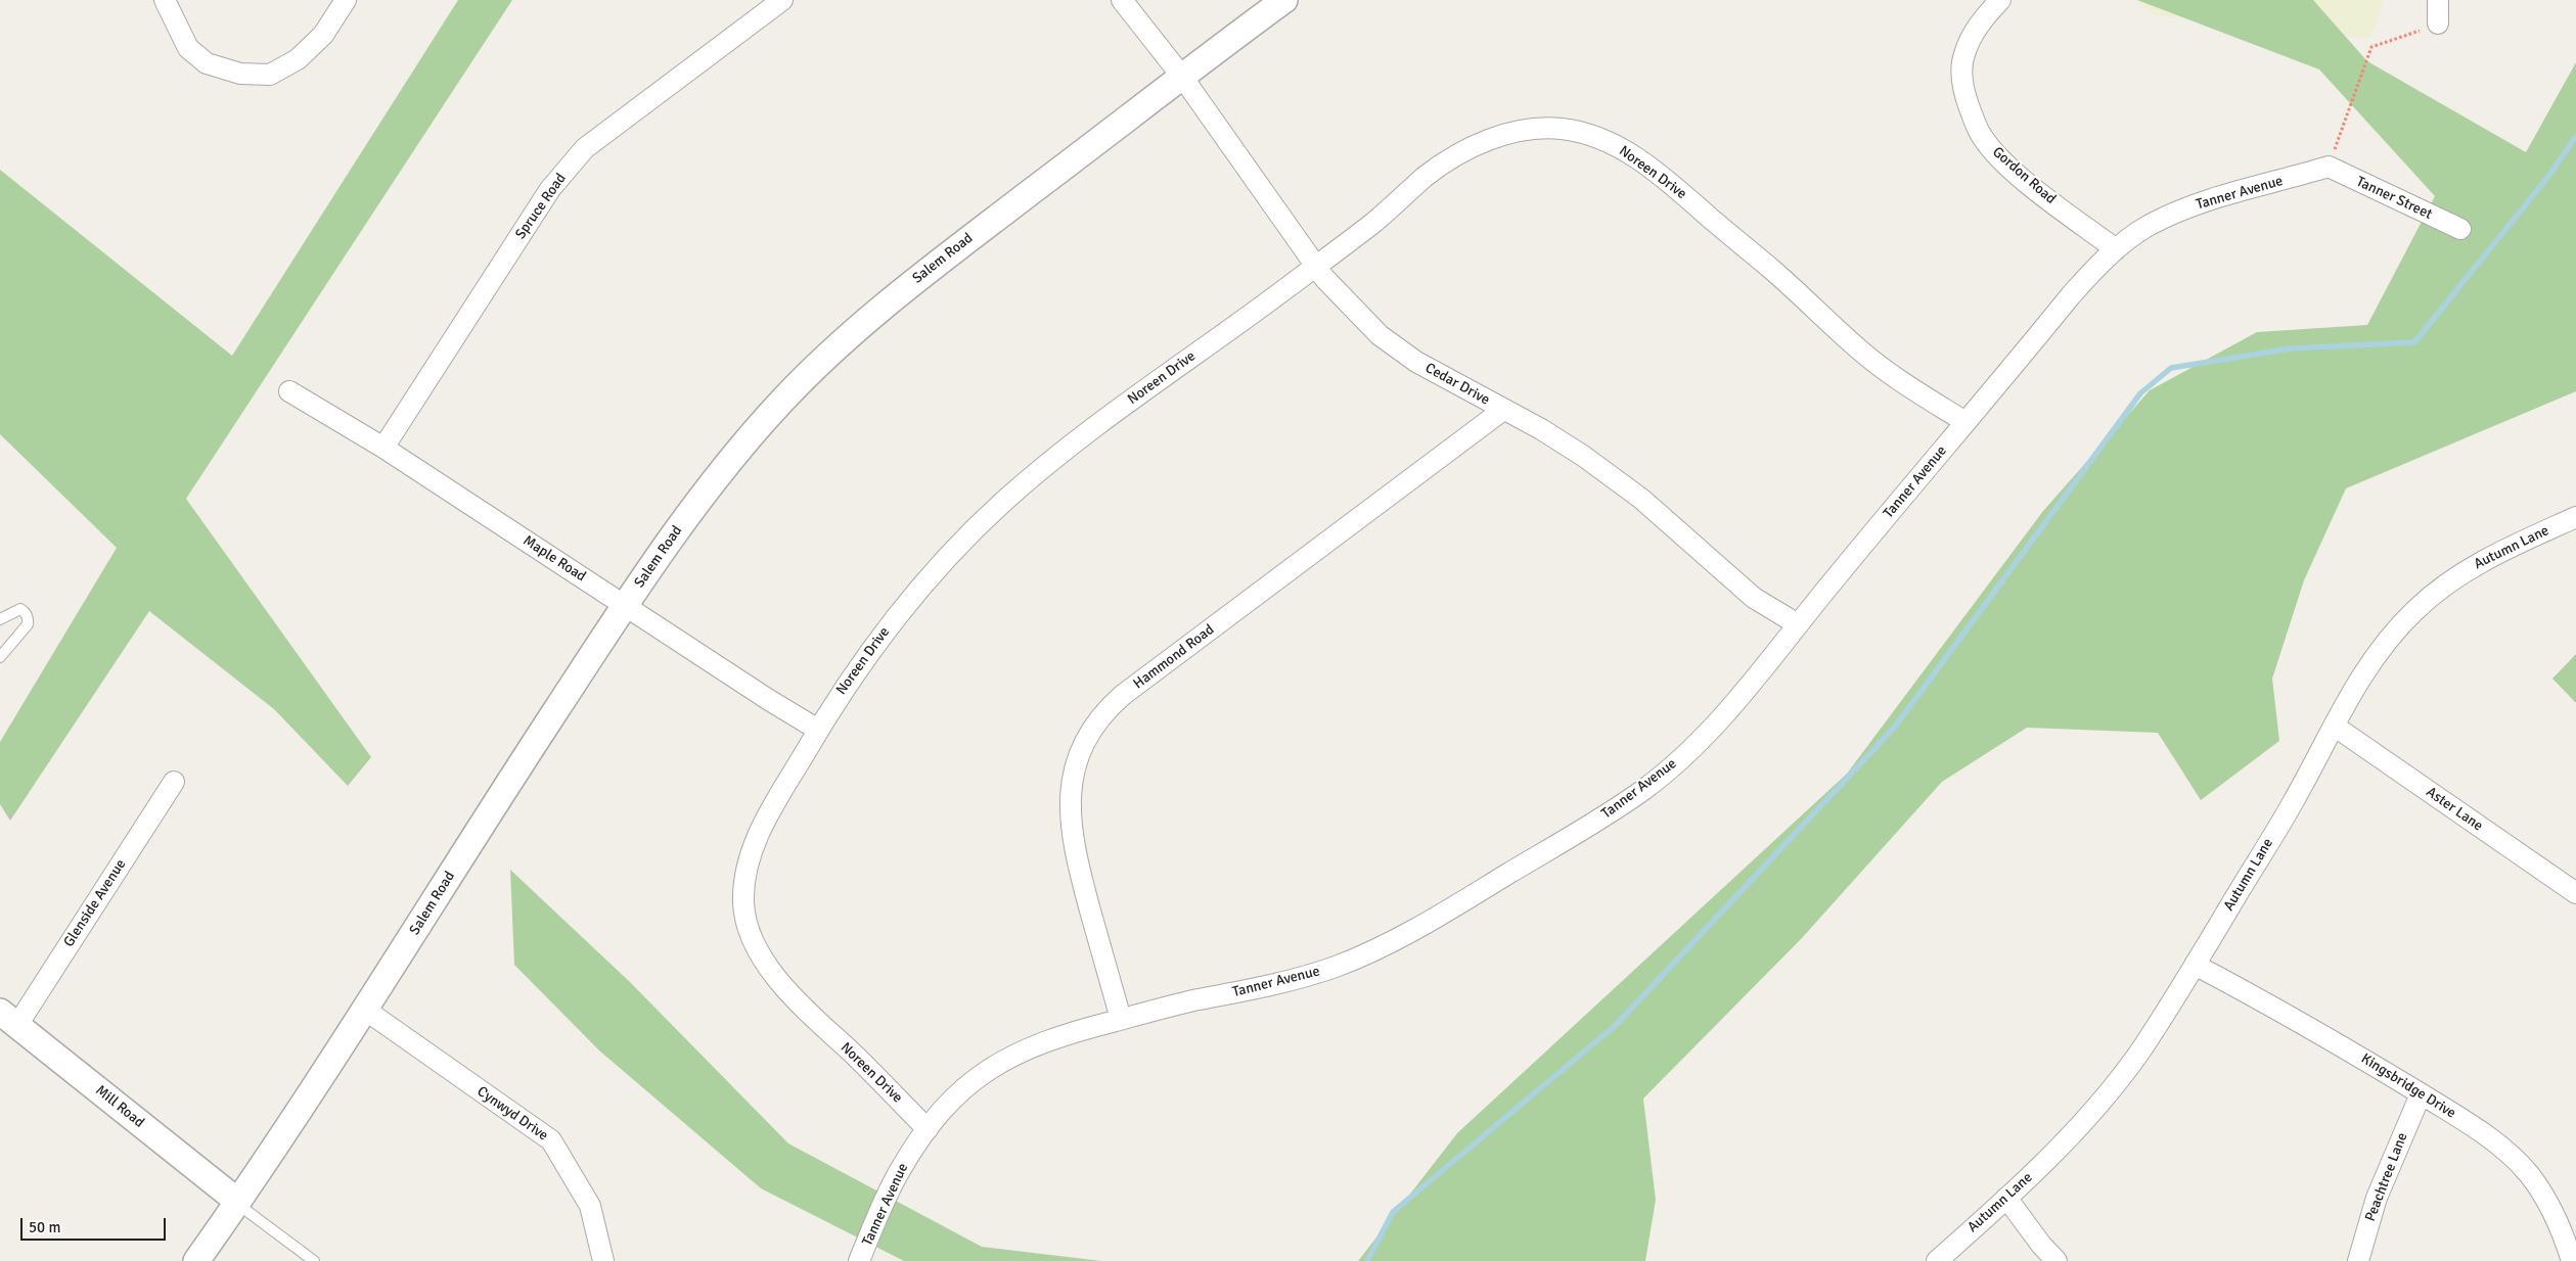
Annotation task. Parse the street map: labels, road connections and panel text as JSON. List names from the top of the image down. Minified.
{"streets":{"street":["Noreen Drive","Gordon Road","Tanner Avenue","Tanner Street","Spruce Road","Salem Road","Cedar Drive","Autumn Lane","Maple Road","Hammond Road","Aster Lane","Glenside Avenue","Kingsbridge Drive","Mill Road","Cynwyd Drive","Peachtree Lane"]},"crossings":[["Noreen Drive","Tanner Avenue"],["Noreen Drive","Cedar Drive"],["Noreen Drive","Maple Road"],["Gordon Road","Tanner Avenue"],["Tanner Avenue","Tanner Street"],["Tanner Avenue","Cedar Drive"],["Tanner Avenue","Hammond Road"],["Spruce Road","Maple Road"],["Salem Road","Cedar Drive"],["Salem Road","Maple Road"],["Salem Road","Mill Road"],["Salem Road","Cynwyd Drive"],["Cedar Drive","Hammond Road"],["Autumn Lane","Aster Lane"],["Autumn Lane","Kingsbridge Drive"],["Glenside Avenue","Mill Road"],["Kingsbridge Drive","Peachtree Lane"]],"scale_bar":"50 m"}
